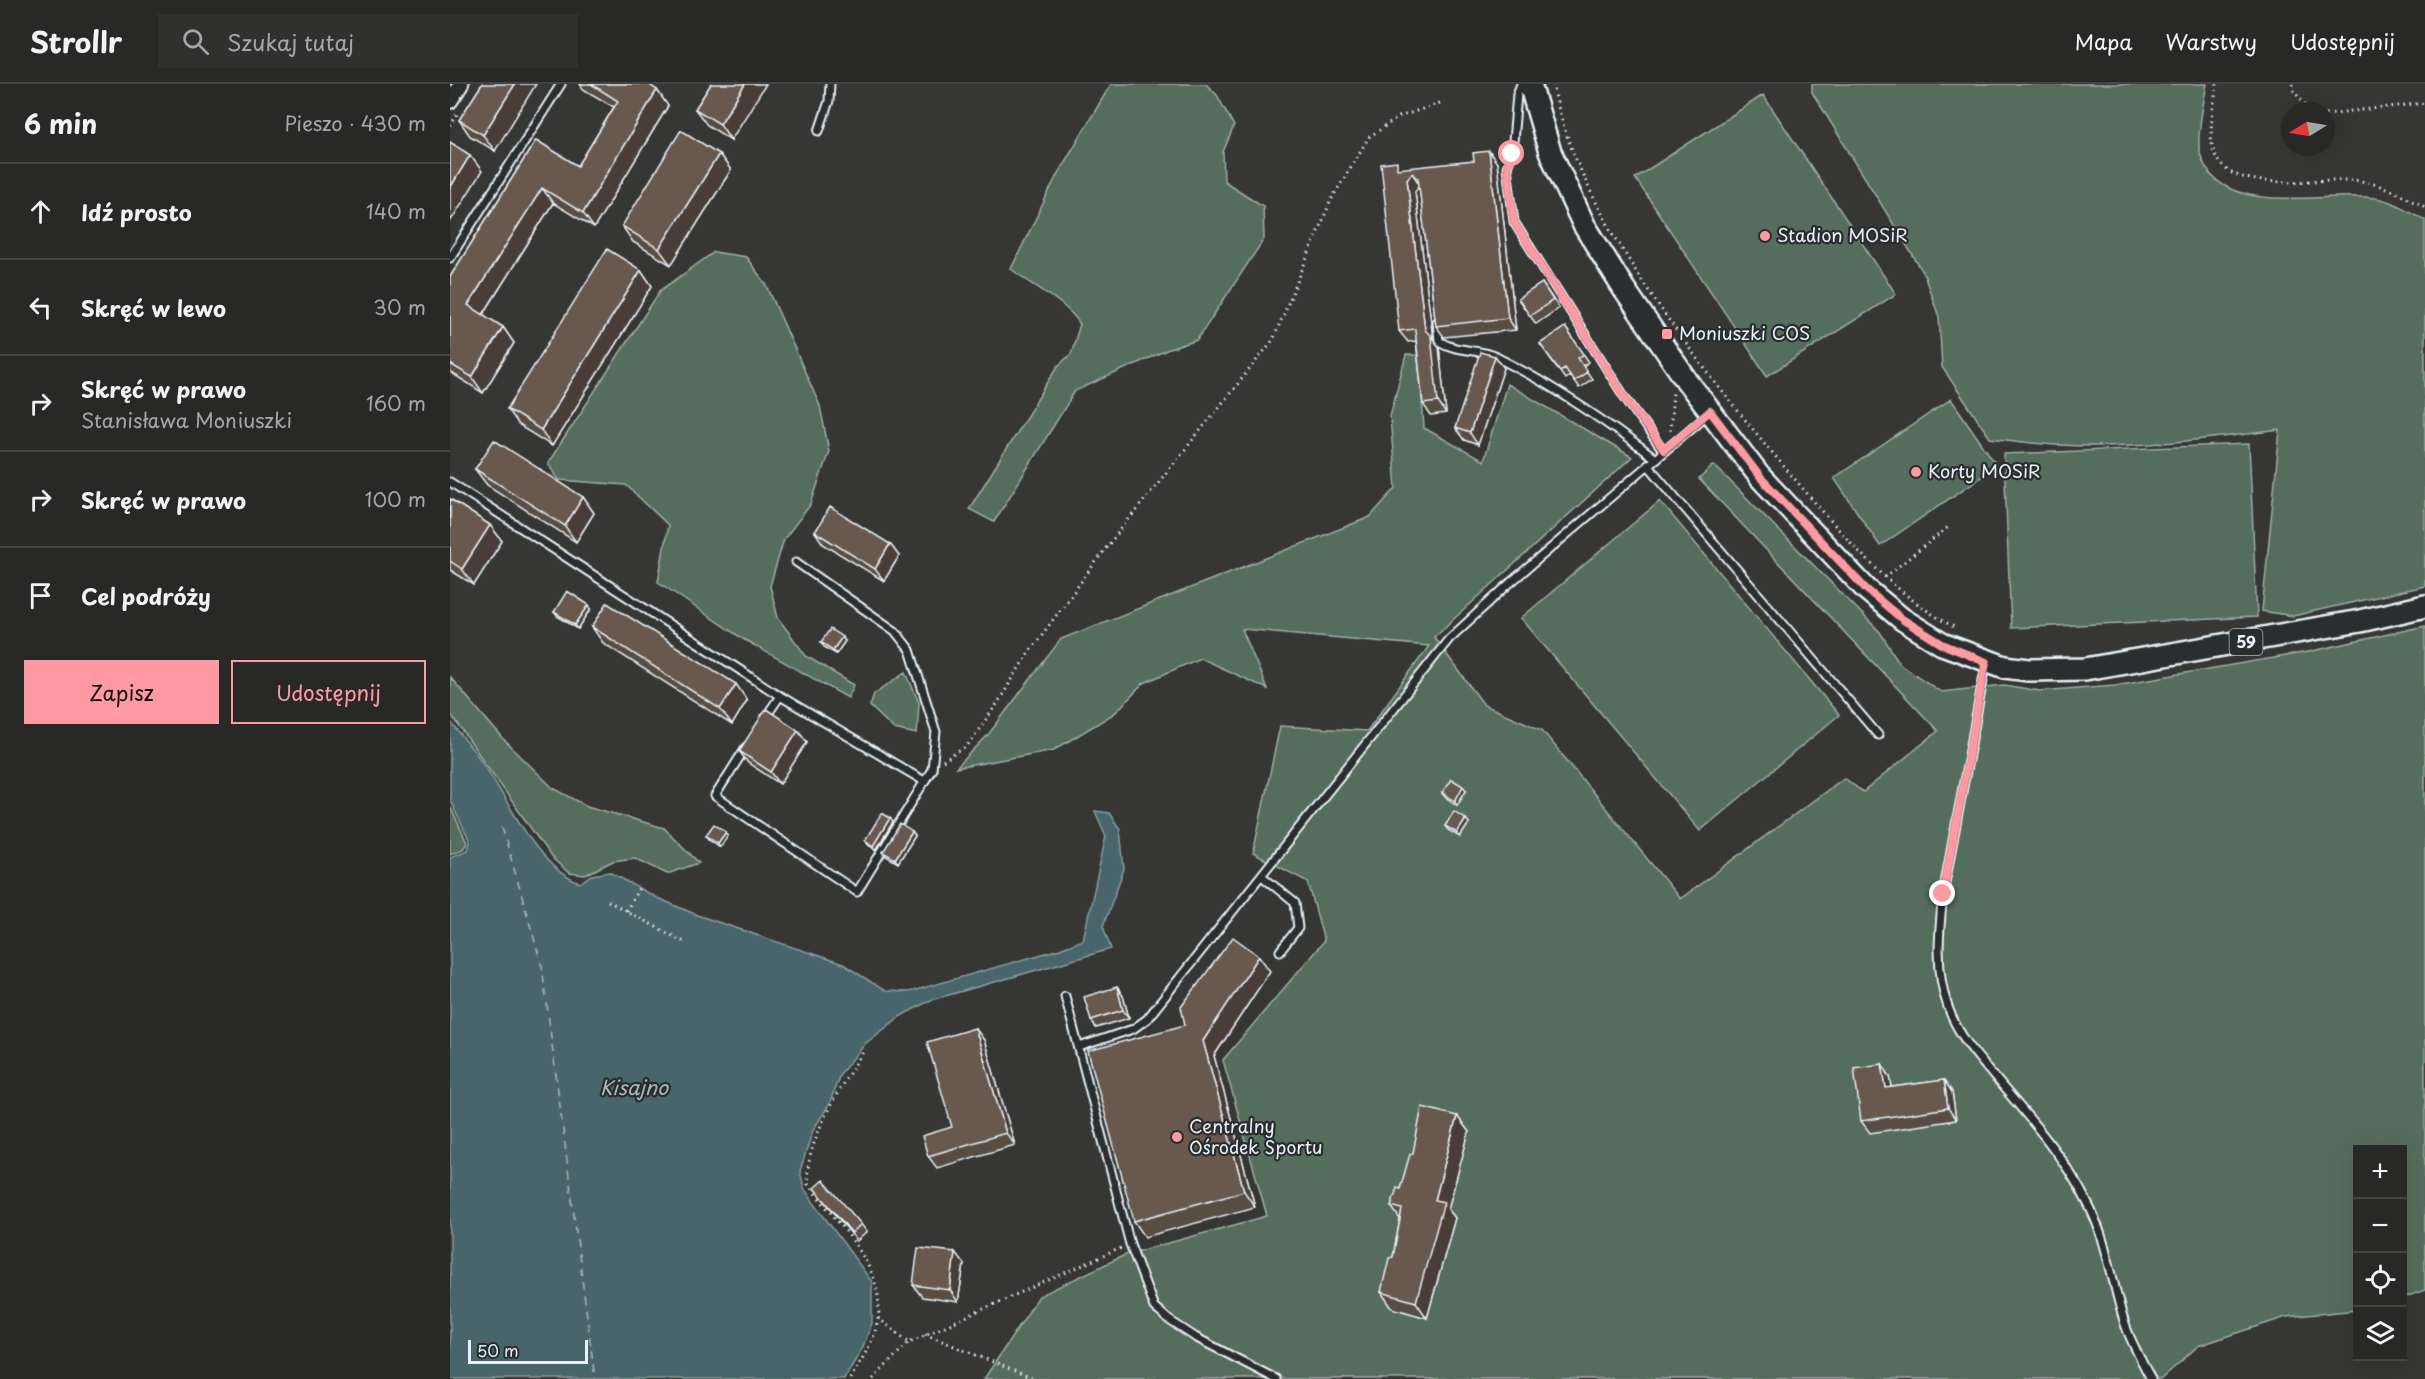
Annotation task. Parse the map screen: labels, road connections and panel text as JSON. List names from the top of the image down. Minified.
{"streets":{"main road":["59"]},"water":["Kisajno"],"places":{"other":["Stadion MOSiR","Korty MOSiR","Centralny Ośrodek Sportu"],"transit":["Moniuszki COS"]},"scale_bar":"50 m","north":"left","page":{"header":"Strollr","search":"Szukaj tutaj","nav":["Mapa","Warstwy","Udostępnij"],"heading":["6 min","Pieszo · 430 m"],"list":[["Idź prosto","140 m"],["Skręć w lewo","30 m"],["Skręć w prawo","Stanisława Moniuszki","160 m"],["Skręć w prawo","100 m"],"Cel podróży"],"buttons":["Zapisz","Udostępnij"],"map_buttons":["+","−"],"scale":"50 m"}}
